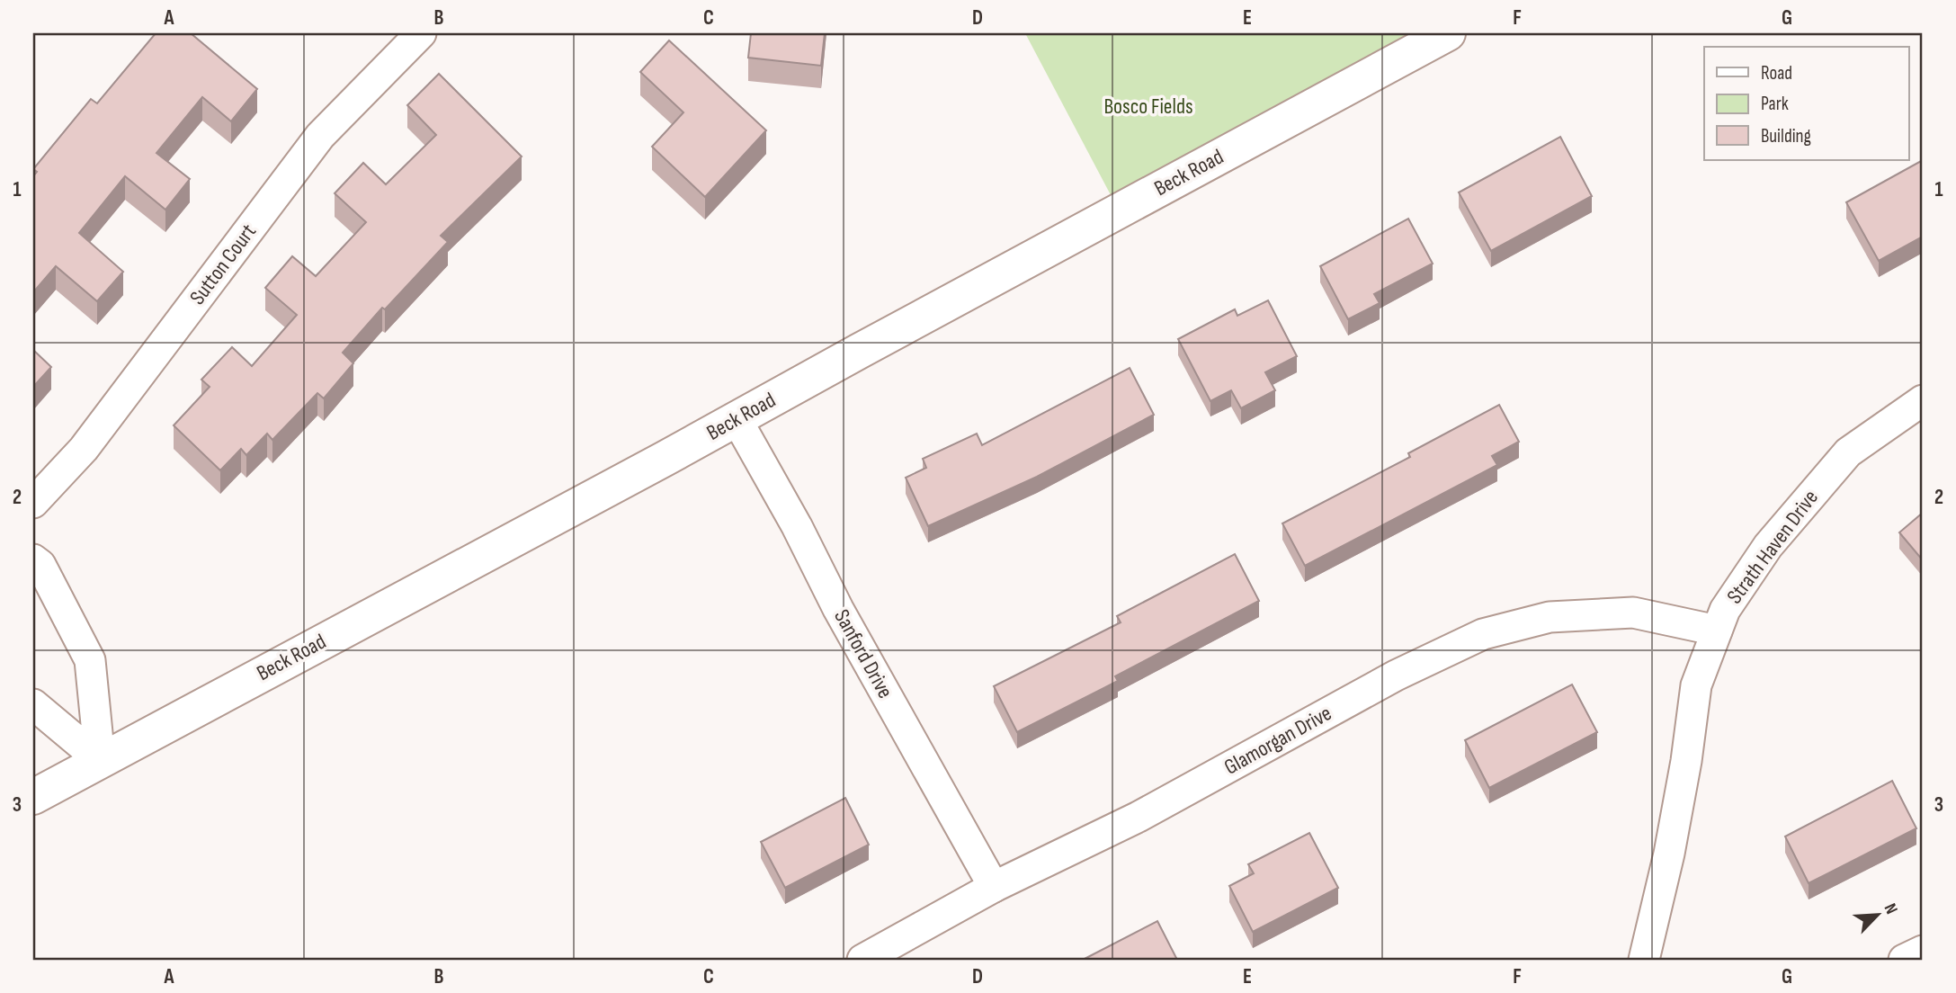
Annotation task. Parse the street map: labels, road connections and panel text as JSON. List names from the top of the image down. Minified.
{"streets":{"main road":["Beck Road"],"street":["Sutton Court","Strath Haven Drive","Sanford Drive","Glamorgan Drive"]},"crossings":[["Beck Road","Sanford Drive"],["Strath Haven Drive","Glamorgan Drive"],["Sanford Drive","Glamorgan Drive"]],"parks":["Bosco Fields"],"legend":["Road","Park","Building"],"north":"top right","grid":{"columns":["A","B","C","D","E","F","G"],"rows":["1","2","3"]}}
